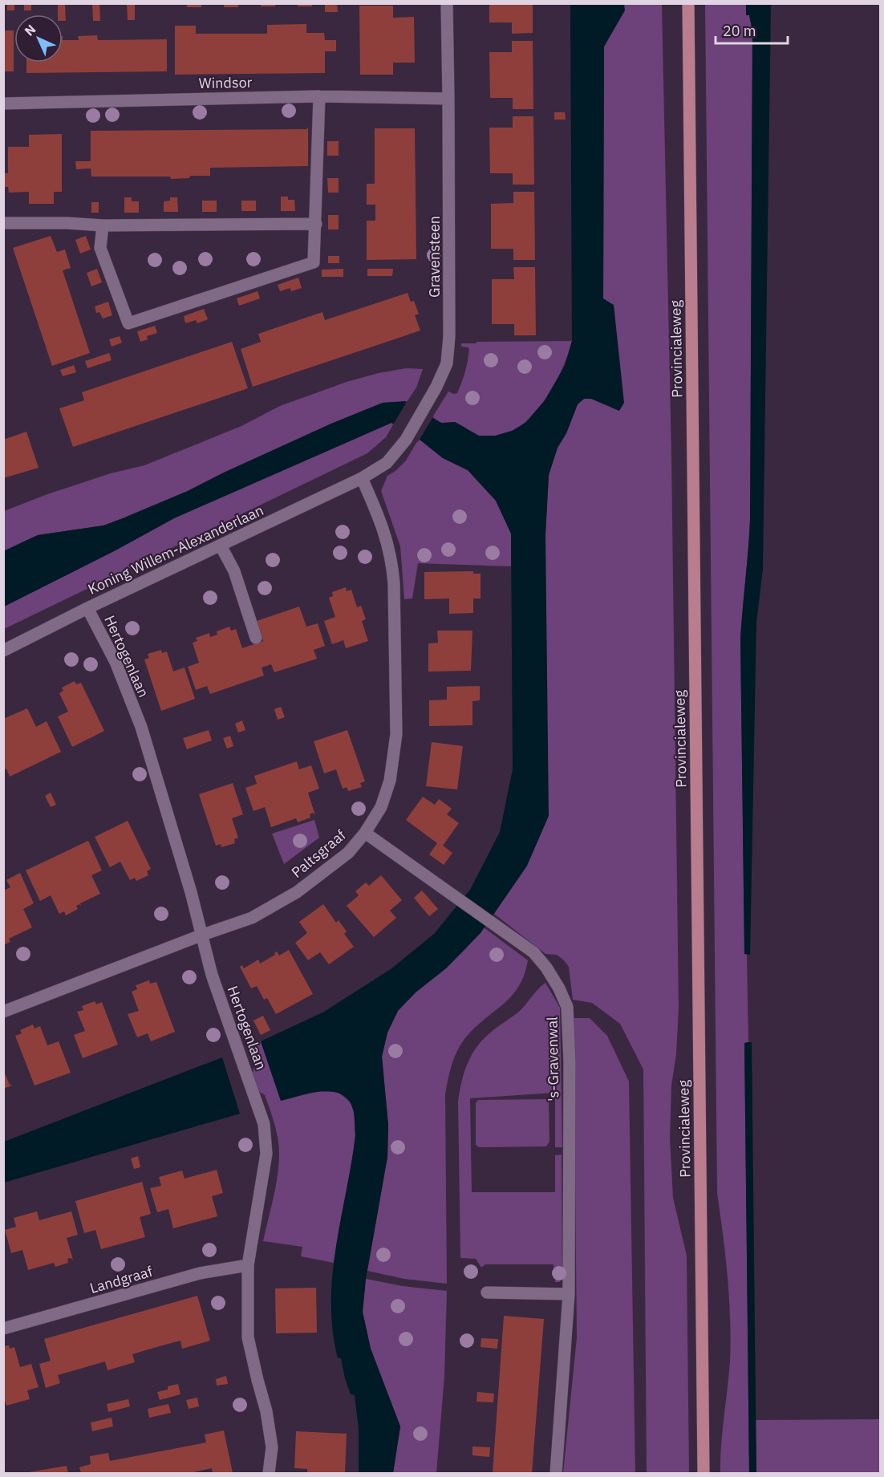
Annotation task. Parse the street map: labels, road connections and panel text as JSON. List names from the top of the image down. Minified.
{"streets":{"main road":["Provincialeweg"],"street":["Windsor","Gravensteen","Koning Willem-Alexanderlaan","Hertogenlaan","Paltsgraaf","'s-Gravenwal","Landgraaf"]},"crossings":[["Windsor","Gravensteen"],["Gravensteen","Koning Willem-Alexanderlaan"],["Gravensteen","Paltsgraaf"],["Koning Willem-Alexanderlaan","Hertogenlaan"],["Koning Willem-Alexanderlaan","Paltsgraaf"],["Hertogenlaan","Paltsgraaf"],["Hertogenlaan","Landgraaf"],["Paltsgraaf","'s-Gravenwal"]],"scale_bar":"20 m","north":"top left"}
